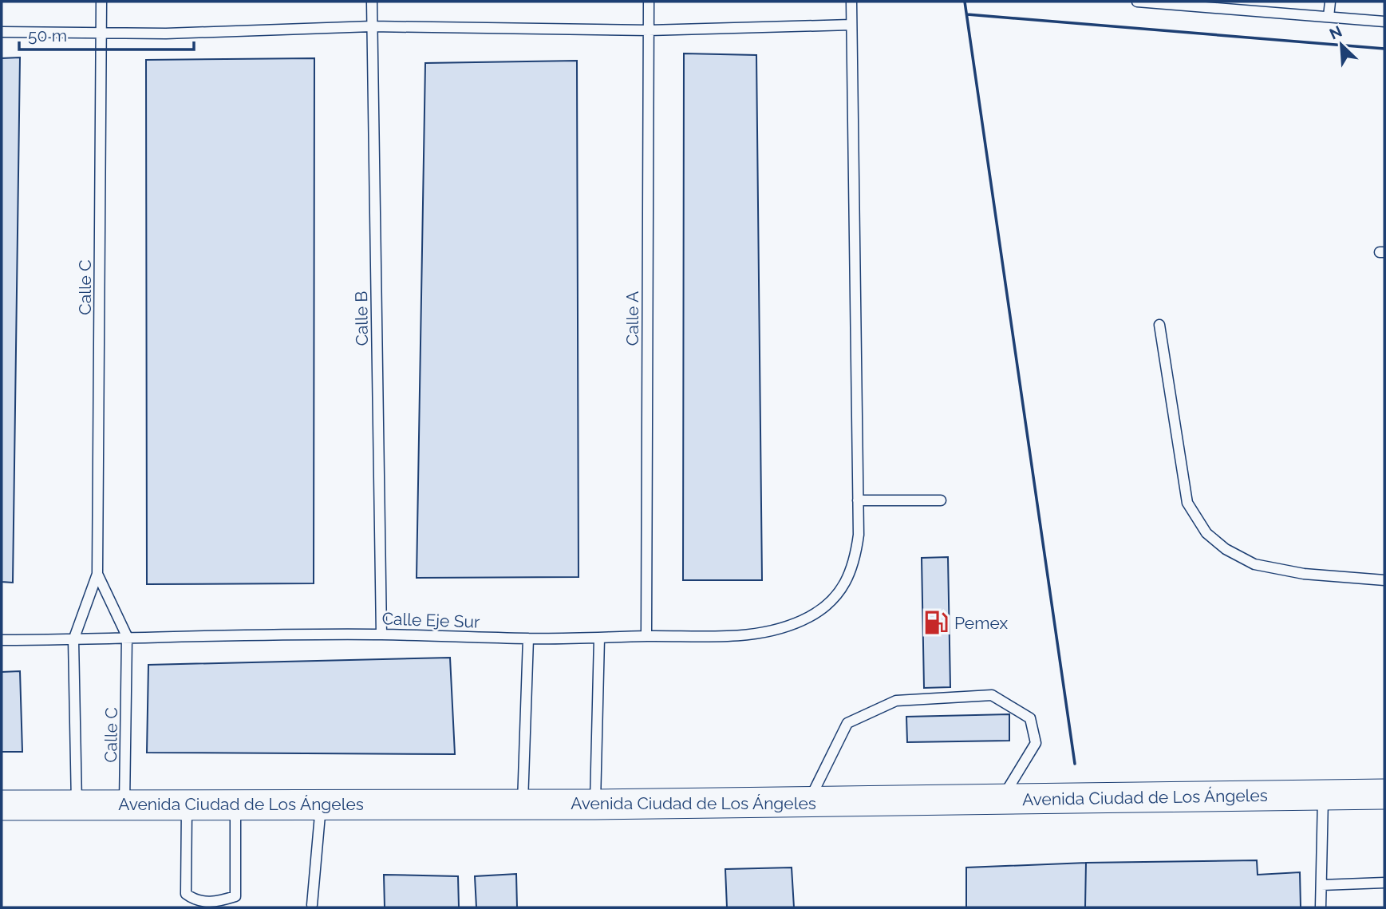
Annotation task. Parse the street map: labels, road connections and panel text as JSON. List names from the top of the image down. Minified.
{"streets":{"street":["Avenida Ciudad de Los Ángeles"],"lane":["Calle C","Calle B","Calle A","Calle Eje Sur"]},"crossings":[["Calle C","Calle Eje Sur"],["Calle C","Avenida Ciudad de Los Ángeles"],["Calle B","Calle Eje Sur"],["Calle A","Calle Eje Sur"]],"places":{"fuel station":["Pemex"]},"scale_bar":"50 m","north":"top left"}
